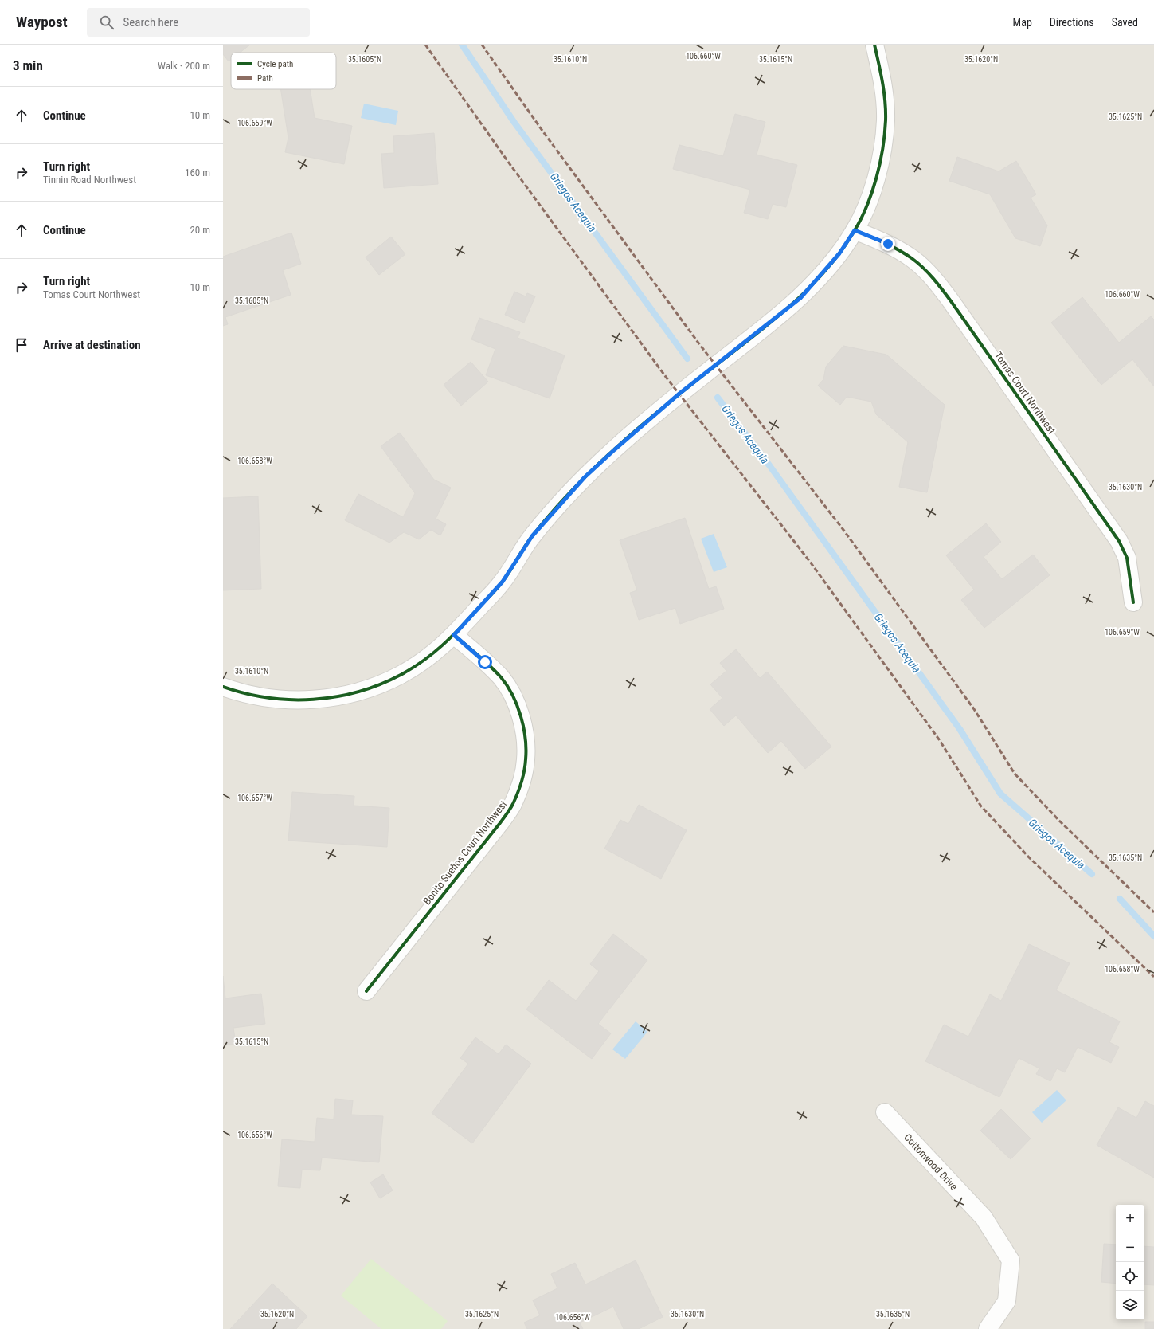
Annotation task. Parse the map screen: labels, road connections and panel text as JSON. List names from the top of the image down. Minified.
{"streets":{"street":["Tomas Court Northwest","Bonito Sueños Court Northwest","Cottonwood Drive"]},"water":["Griegos Acequia"],"legend":["Cycle path","Path"],"page":{"header":"Waypost","search":"Search here","nav":["Map","Directions","Saved"],"heading":["3 min","Walk · 200 m"],"list":[["Continue","10 m"],["Turn right","Tinnin Road Northwest","160 m"],["Continue","20 m"],["Turn right","Tomas Court Northwest","10 m"],"Arrive at destination"],"map_buttons":["+","−"]},"coordinates":["106.660°W","35.1605°N","35.1610°N","35.1615°N","35.1620°N","35.1625°N","106.659°W","106.658°W","35.1630°N","106.657°W","35.1635°N","106.656°W"]}
